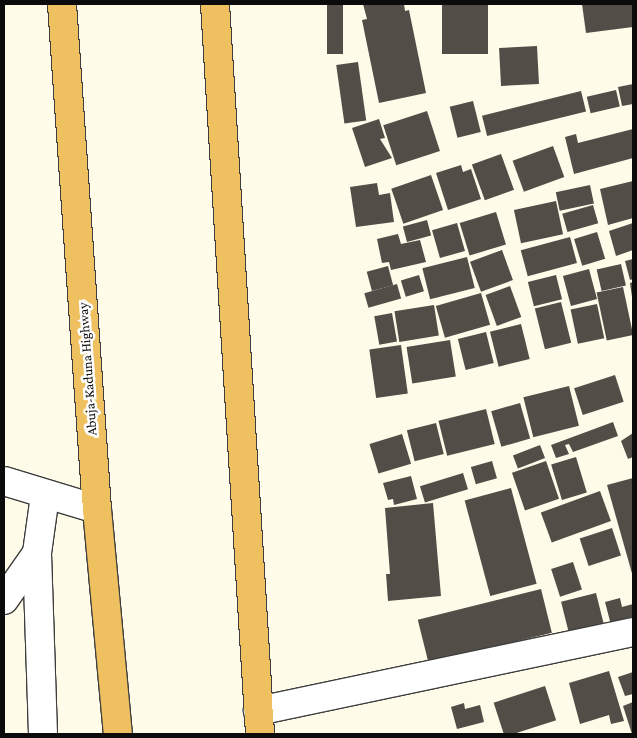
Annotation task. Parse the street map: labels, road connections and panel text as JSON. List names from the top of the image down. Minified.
{"streets":{"highway":["Abuja-Kaduna Highway"]}}
